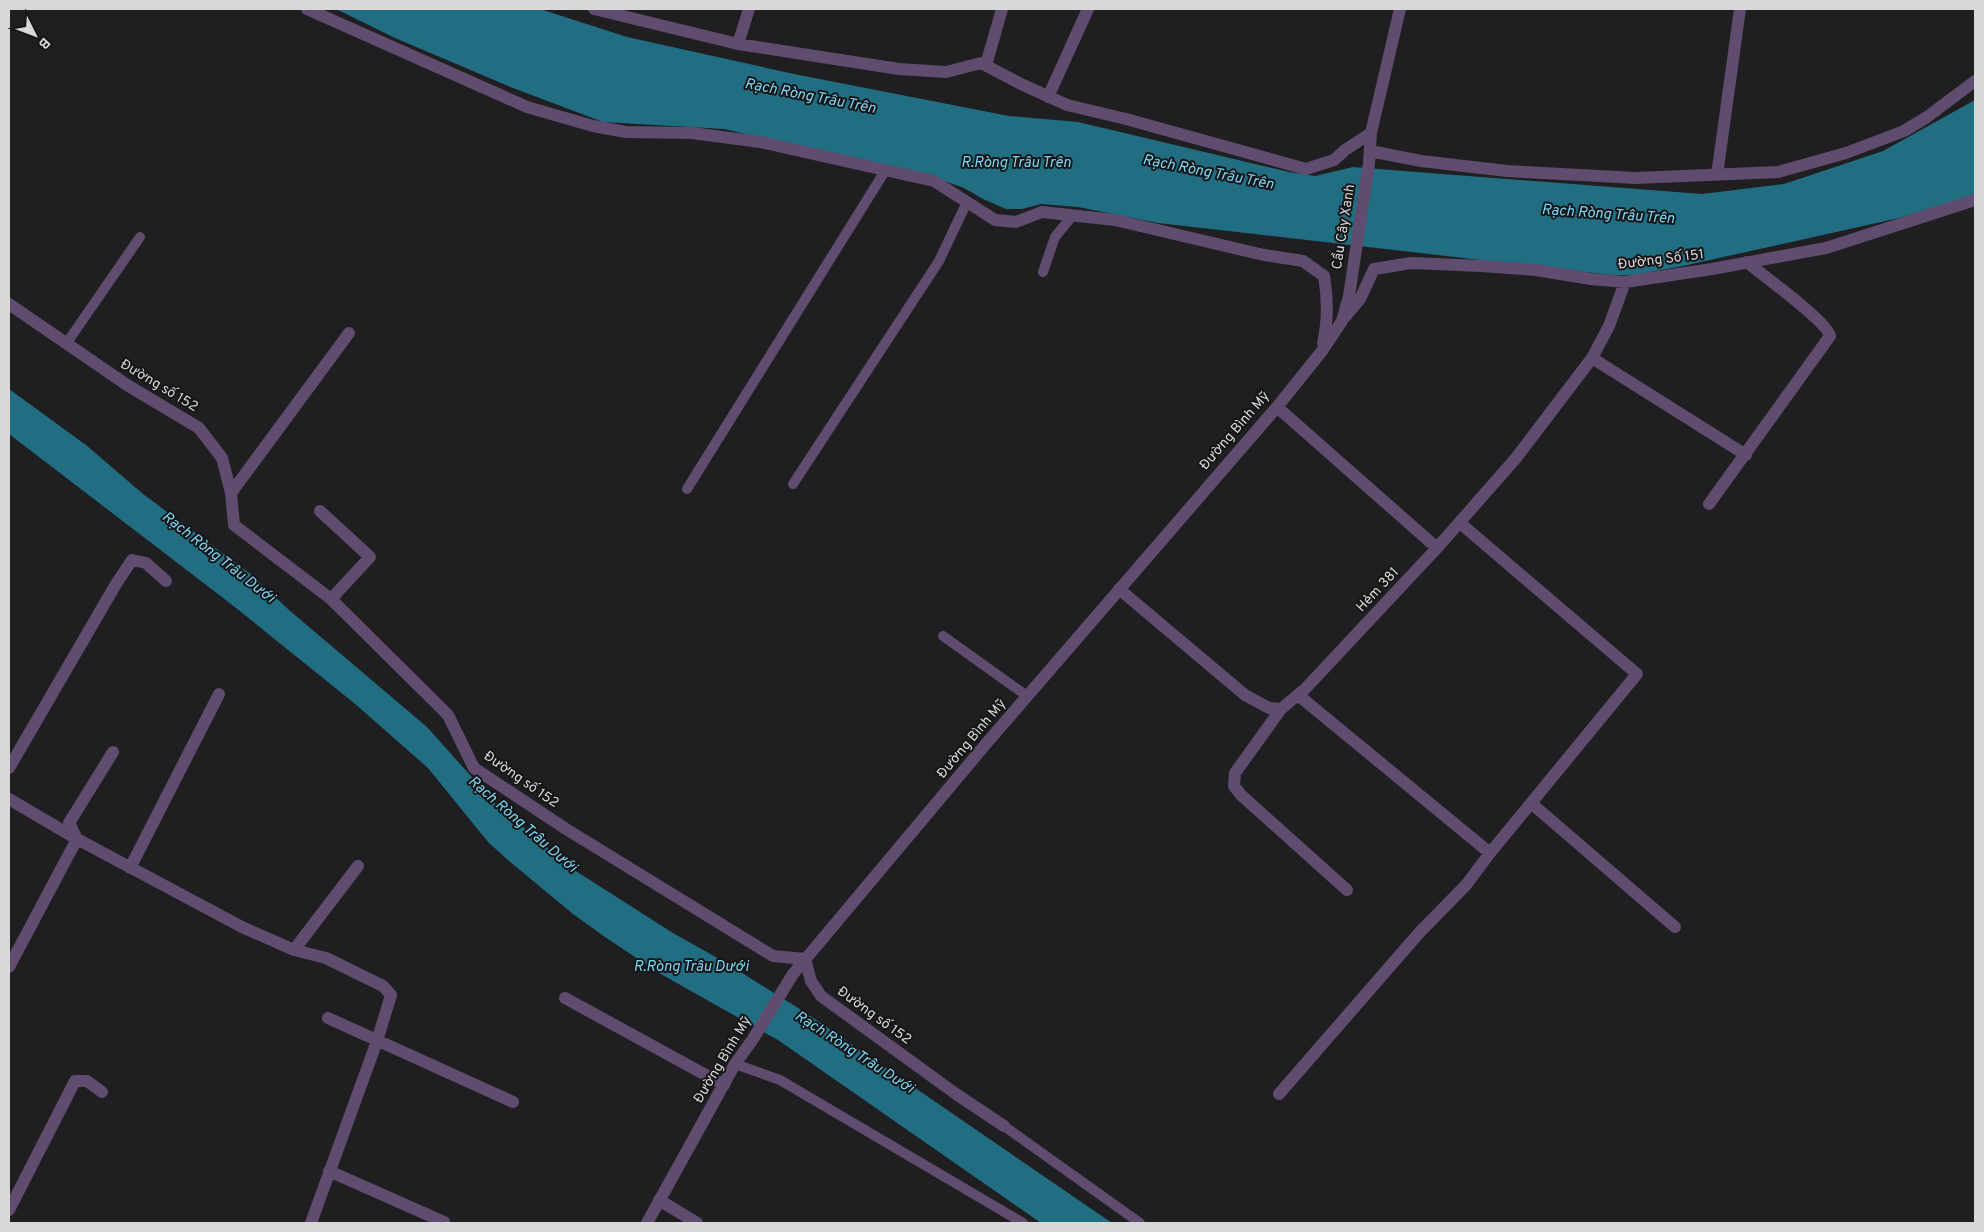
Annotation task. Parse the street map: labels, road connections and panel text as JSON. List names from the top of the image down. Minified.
{"streets":{"street":["Cầu Cây Xanh","Đường Số 151","Đường số 152","Đường Bình Mỹ","Hẻm 381"]},"crossings":[["Cầu Cây Xanh","Đường Bình Mỹ"],["Đường Số 151","Đường Bình Mỹ"],["Đường Số 151","Hẻm 381"],["Đường số 152","Đường Bình Mỹ"]],"water":["Rạch Ròng Trâu Trên","R.Ròng Trâu Trên","Rạch Ròng Trâu Dưới","R.Ròng Trâu Dưới"],"north":"bottom right"}
